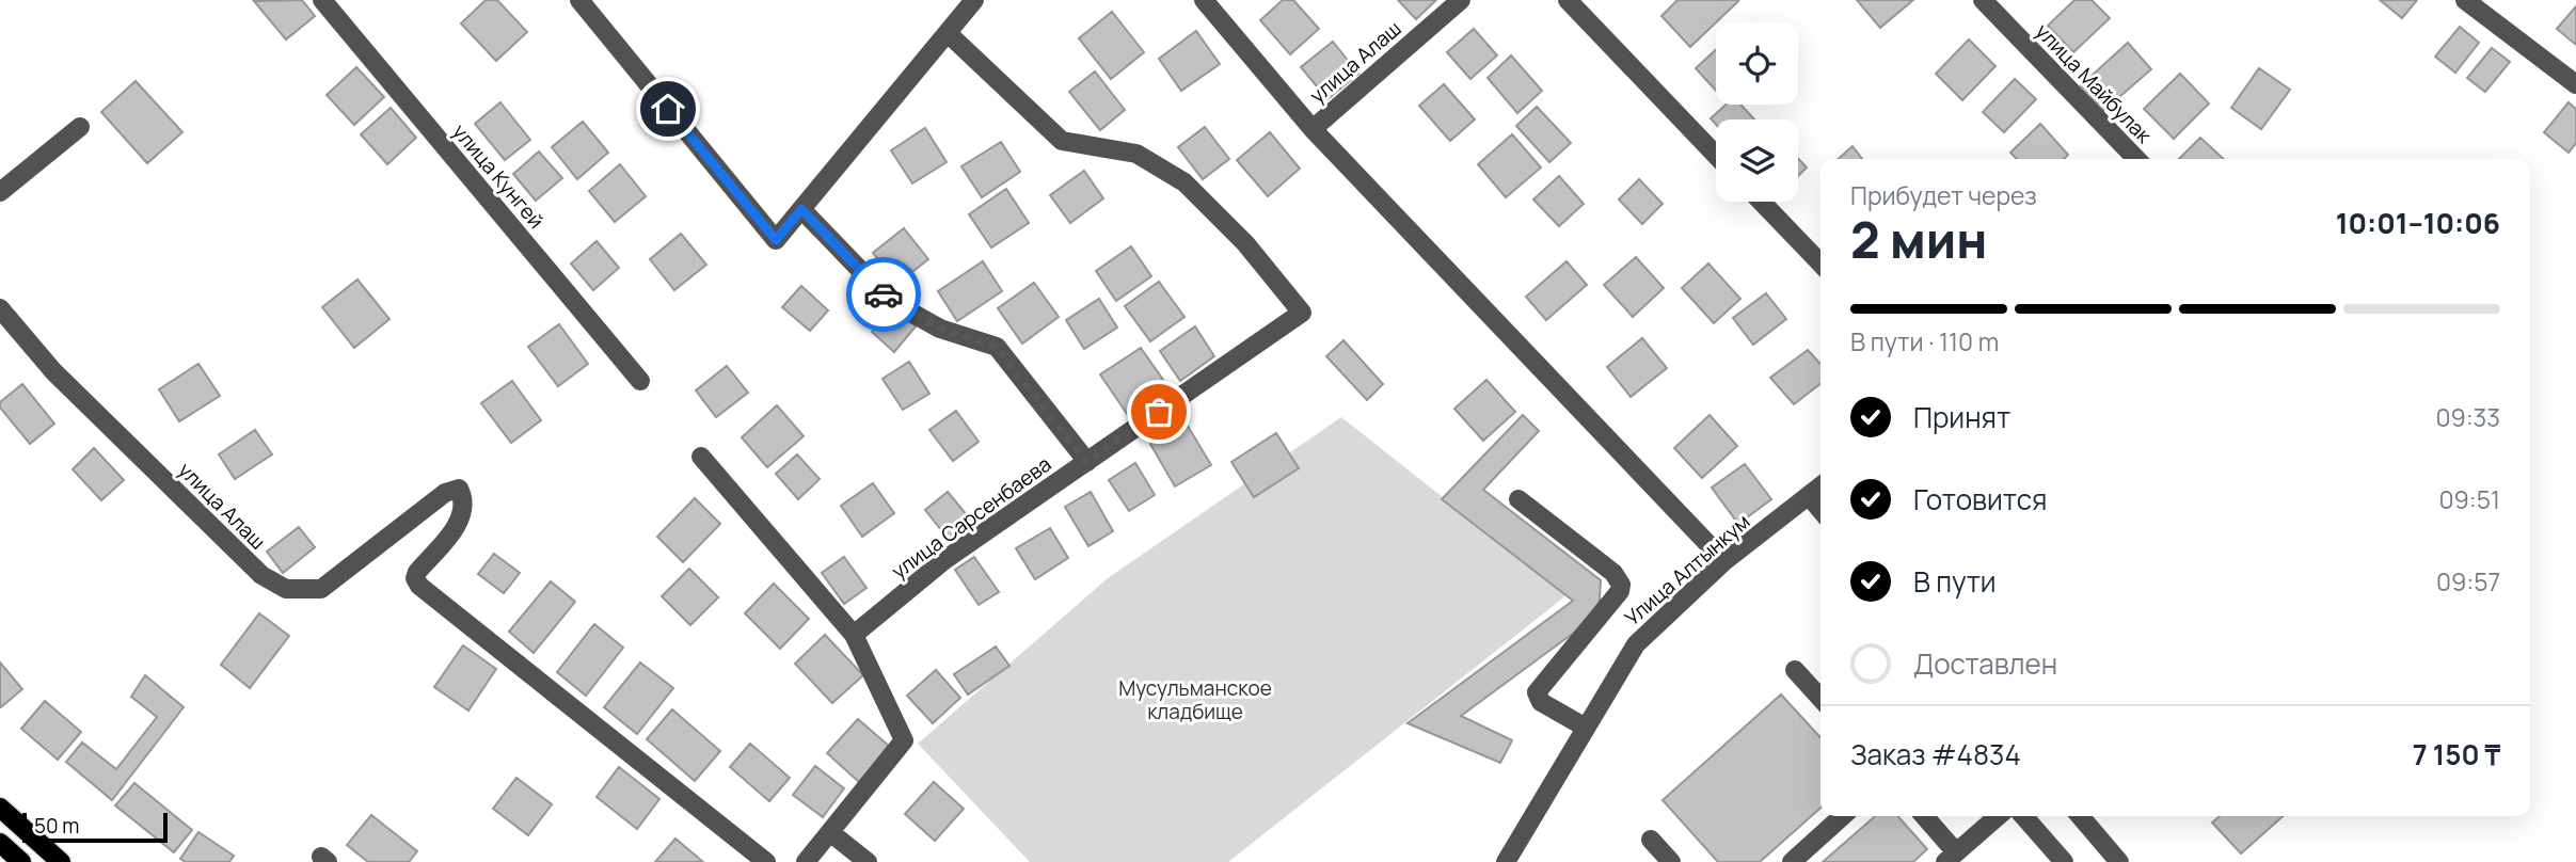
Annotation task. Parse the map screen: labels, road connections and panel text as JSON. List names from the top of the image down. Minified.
{"streets":{"street":["улица Алаш","улица Майбулак","улица Кунгей","улица Сарсенбаева","Улица Алтынкум"]},"parks":["Мусульманское кладбище"],"scale_bar":"50 m","page":{"heading":["2 мин","Прибудет через","10:01–10:06"],"panel":["Заказ #4834","7 150 ₸"],"bar":"В пути · 110 m","list":[["Принят","09:33"],["Готовится","09:51"],["В пути","09:57"],"Доставлен"],"scale":"50 m"}}
